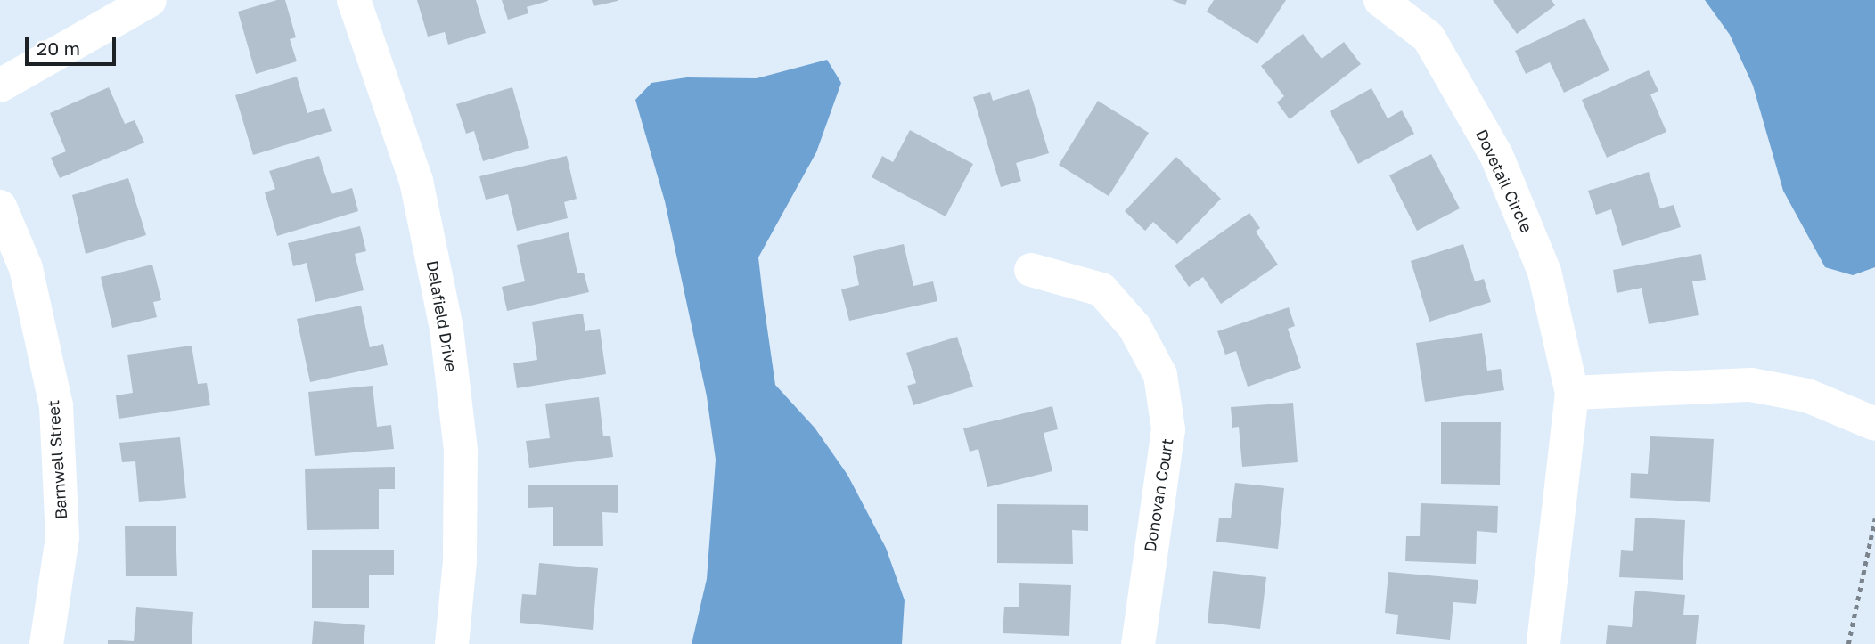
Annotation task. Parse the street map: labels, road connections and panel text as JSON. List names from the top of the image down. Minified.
{"streets":{"street":["Dovetail Circle","Delafield Drive","Barnwell Street","Donovan Court"]},"scale_bar":"20 m"}
